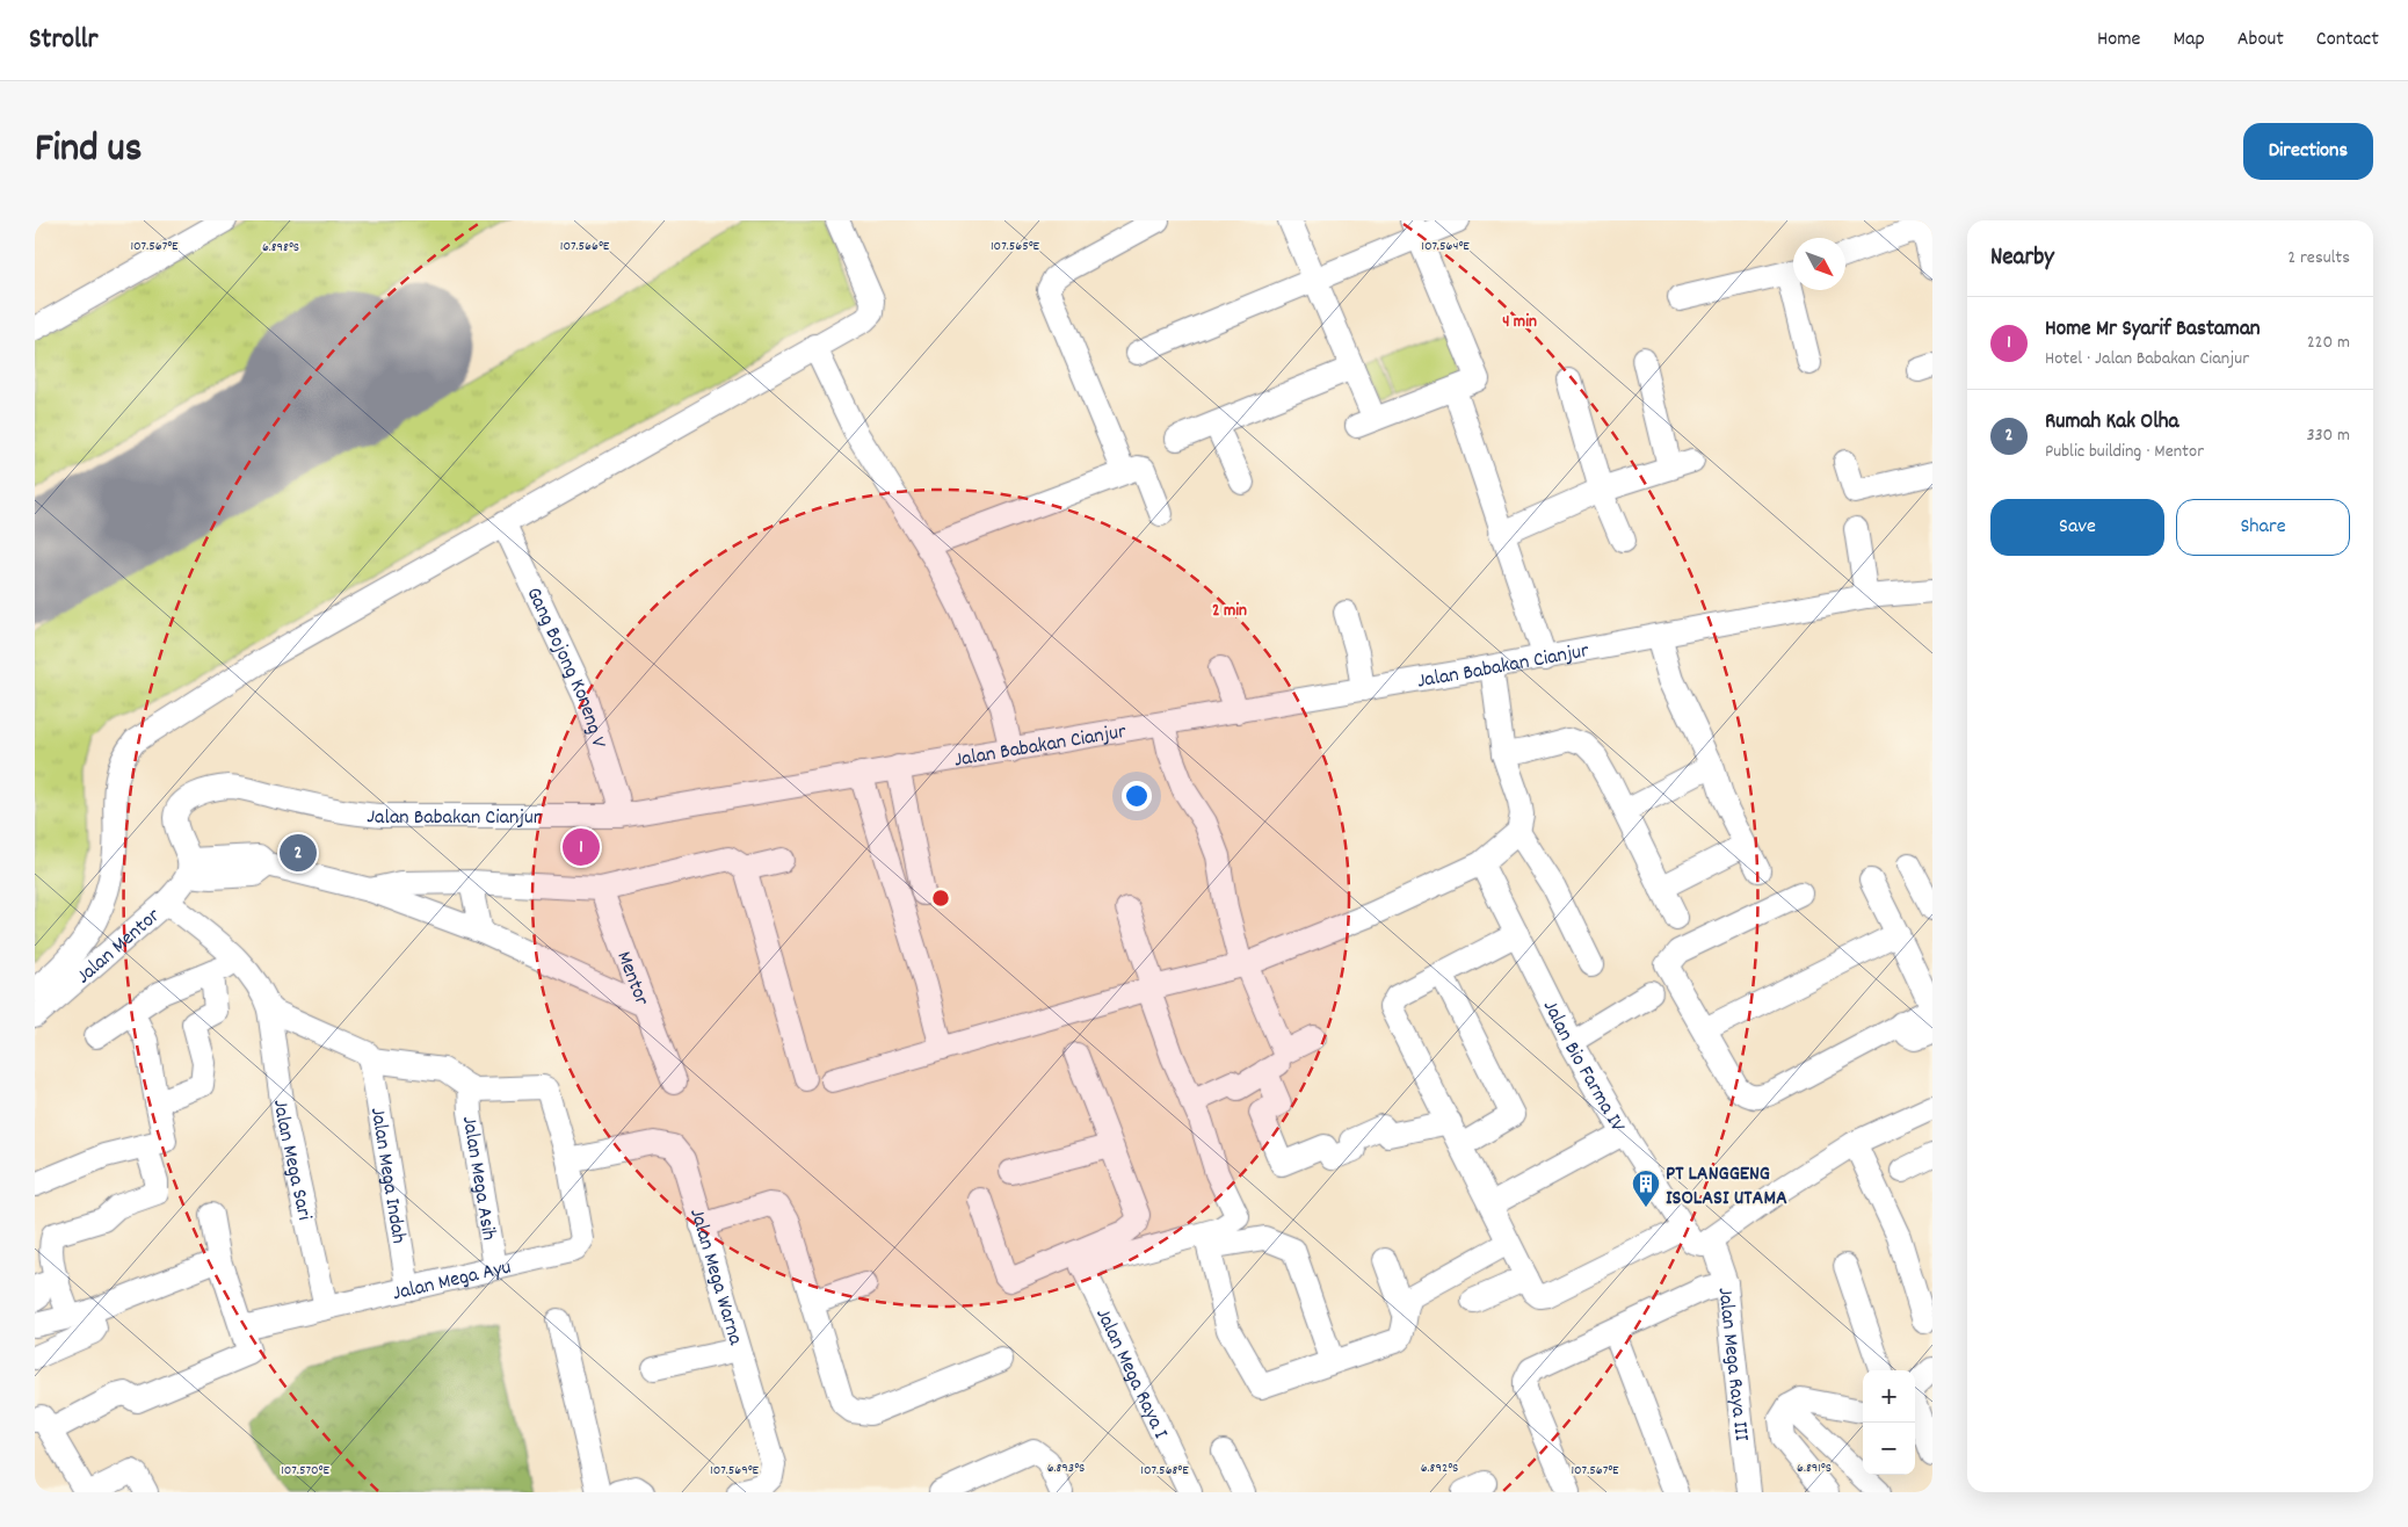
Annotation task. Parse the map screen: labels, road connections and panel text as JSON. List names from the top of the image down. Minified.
{"streets":{"street":["Jalan Babakan Cianjur","Gang Bojong Koneng V","Jalan Mentor","Mentor","Jalan Bio Farma IV","Jalan Mega Sari","Jalan Mega Indah","Jalan Mega Asih","Jalan Mega Warna","Jalan Mega Ayu","Jalan Mega Raya III","Jalan Mega Raya I"]},"crossings":[["Jalan Babakan Cianjur","Gang Bojong Koneng V"],["Jalan Babakan Cianjur","Jalan Mentor"],["Jalan Babakan Cianjur","Mentor"],["Jalan Mentor","Mentor"],["Jalan Mentor","Jalan Mega Sari"],["Jalan Bio Farma IV","Jalan Mega Raya III"],["Jalan Mega Sari","Jalan Mega Ayu"],["Jalan Mega Indah","Jalan Mega Ayu"],["Jalan Mega Asih","Jalan Mega Ayu"],["Jalan Mega Warna","Jalan Mega Ayu"]],"places":{"building":["PT LANGGENG ISOLASI UTAMA"]},"north":"bottom right","page":{"header":"Strollr","nav":["Home","Map","About","Contact"],"title":"Find us","buttons":["Directions",["Save","Share"]],"heading":["Nearby","2 results"],"list":[{"mark":"1","name":"Home Mr Syarif Bastaman","note":"Hotel · Jalan Babakan Cianjur","value":"220 m"},{"mark":"2","name":"Rumah Kak Olha","note":"Public building · Mentor","value":"330 m"}],"pins":["1","2"],"map_buttons":["+","−"]},"coordinates":["107.567°E","107.566°E","107.565°E","107.564°E","6.898°S","6.893°S","6.892°S","6.891°S","107.570°E","107.569°E","107.568°E"],"rings":["4 min","2 min"]}
